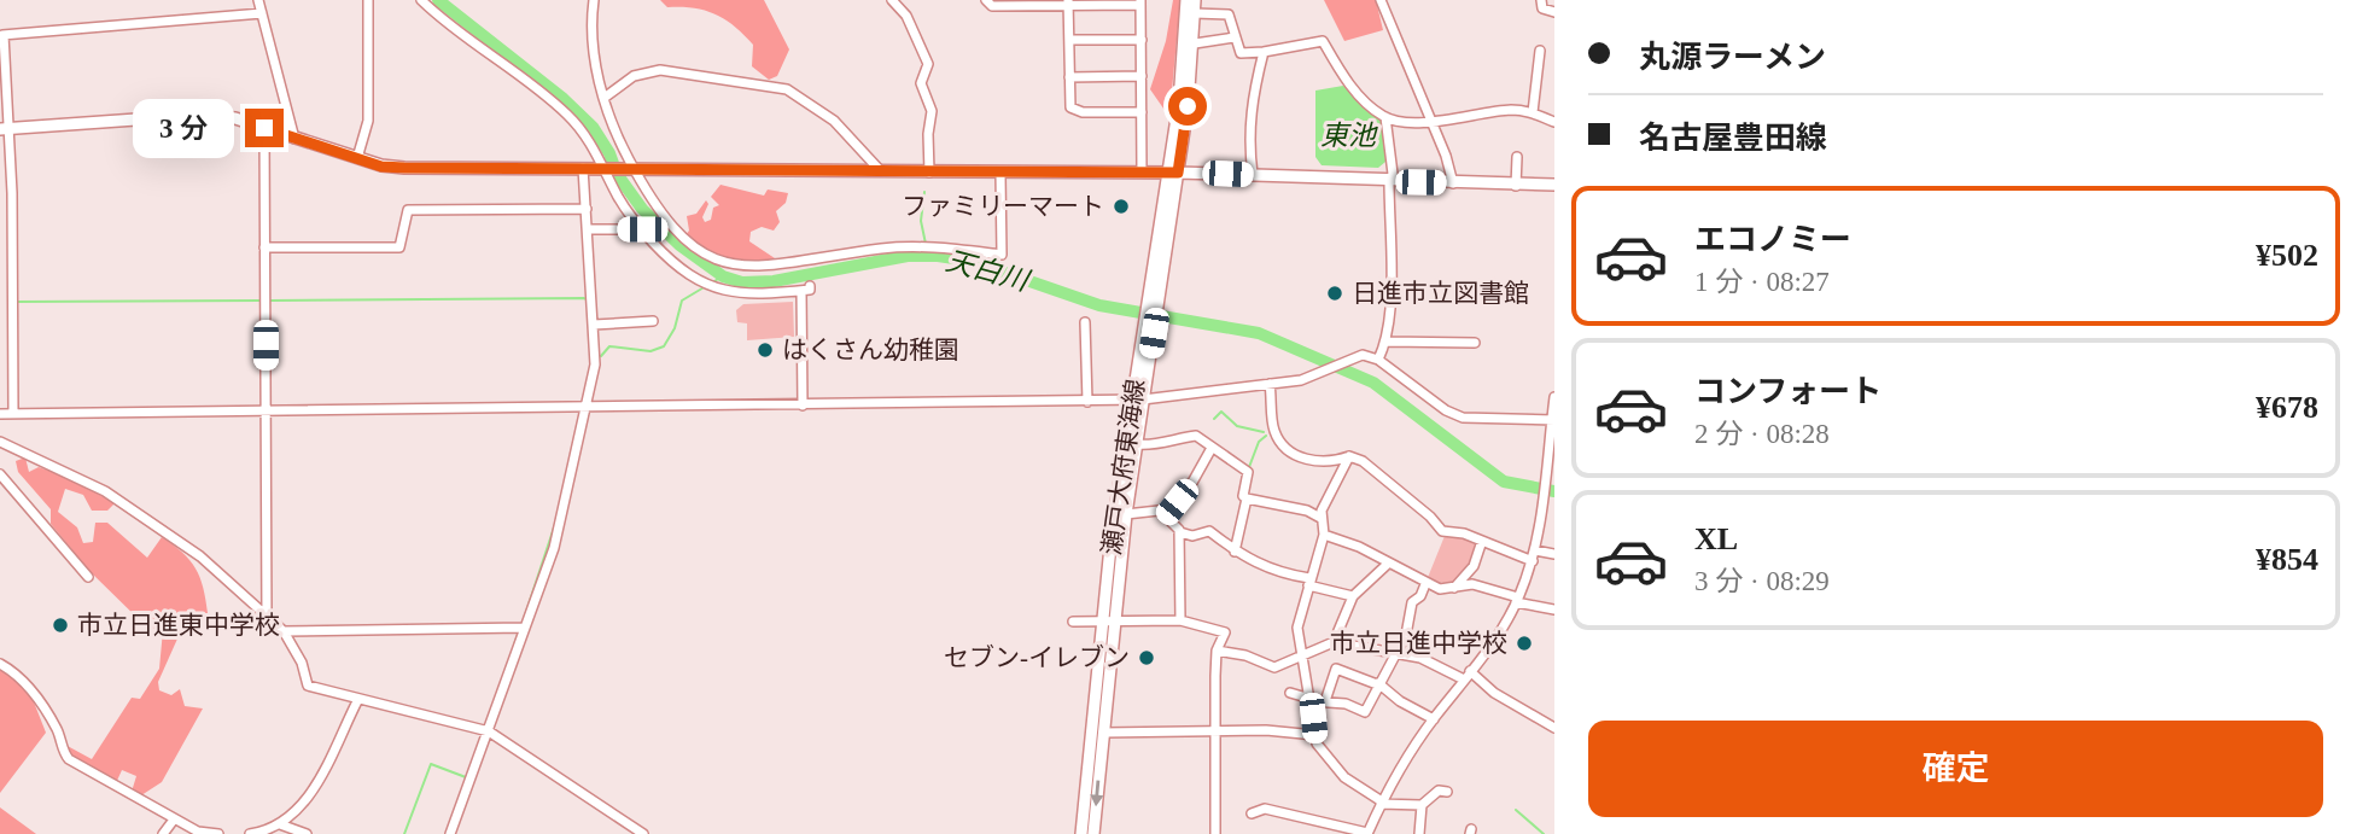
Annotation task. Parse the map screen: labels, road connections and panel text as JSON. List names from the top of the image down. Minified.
{"streets":{"main road":["瀬戸大府東海線"]},"water":["東池","天白川"],"places":["ファミリーマート","日進市立図書館","はくさん幼稚園","市立日進東中学校","市立日進中学校","セブン-イレブン"],"page":{"banner":["丸源ラーメン","名古屋豊田線"],"bubble":"3 分","list":[{"name":"エコノミー","note":"1 分 · 08:27","value":"¥502"},{"name":"コンフォート","note":"2 分 · 08:28","value":"¥678"},{"name":"XL","note":"3 分 · 08:29","value":"¥854"}],"buttons":"確定"}}
